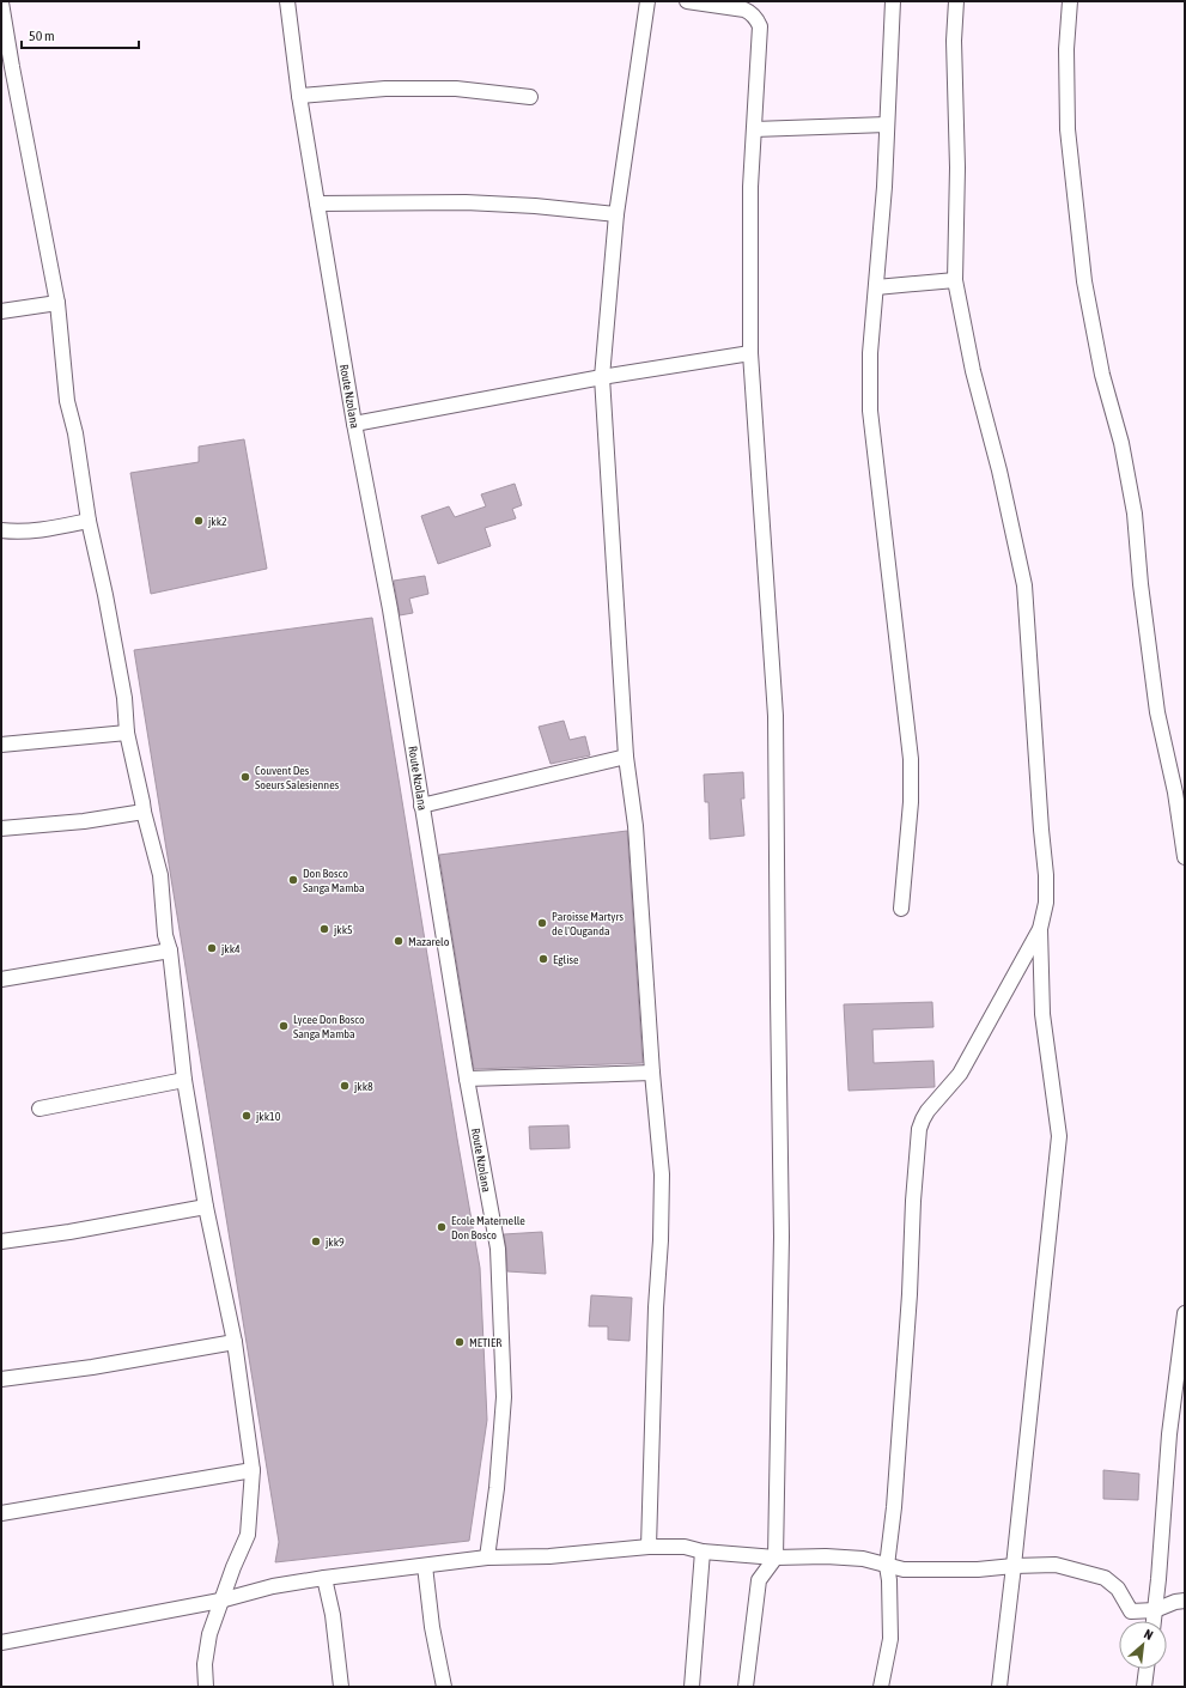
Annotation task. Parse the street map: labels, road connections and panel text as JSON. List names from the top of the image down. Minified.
{"streets":{"street":["Route Nzolana"]},"places":["jkk2","Couvent Des Soeurs Salesiennes","Don Bosco Sanga Mamba","Paroisse Martyrs de l'Ouganda","jkk5","Mazarelo","jkk4","Eglise","Lycee Don Bosco Sanga Mamba","jkk8","jkk10","Ecole Maternelle Don Bosco","jkk9","METIER"],"scale_bar":"50 m","north":"top right"}
